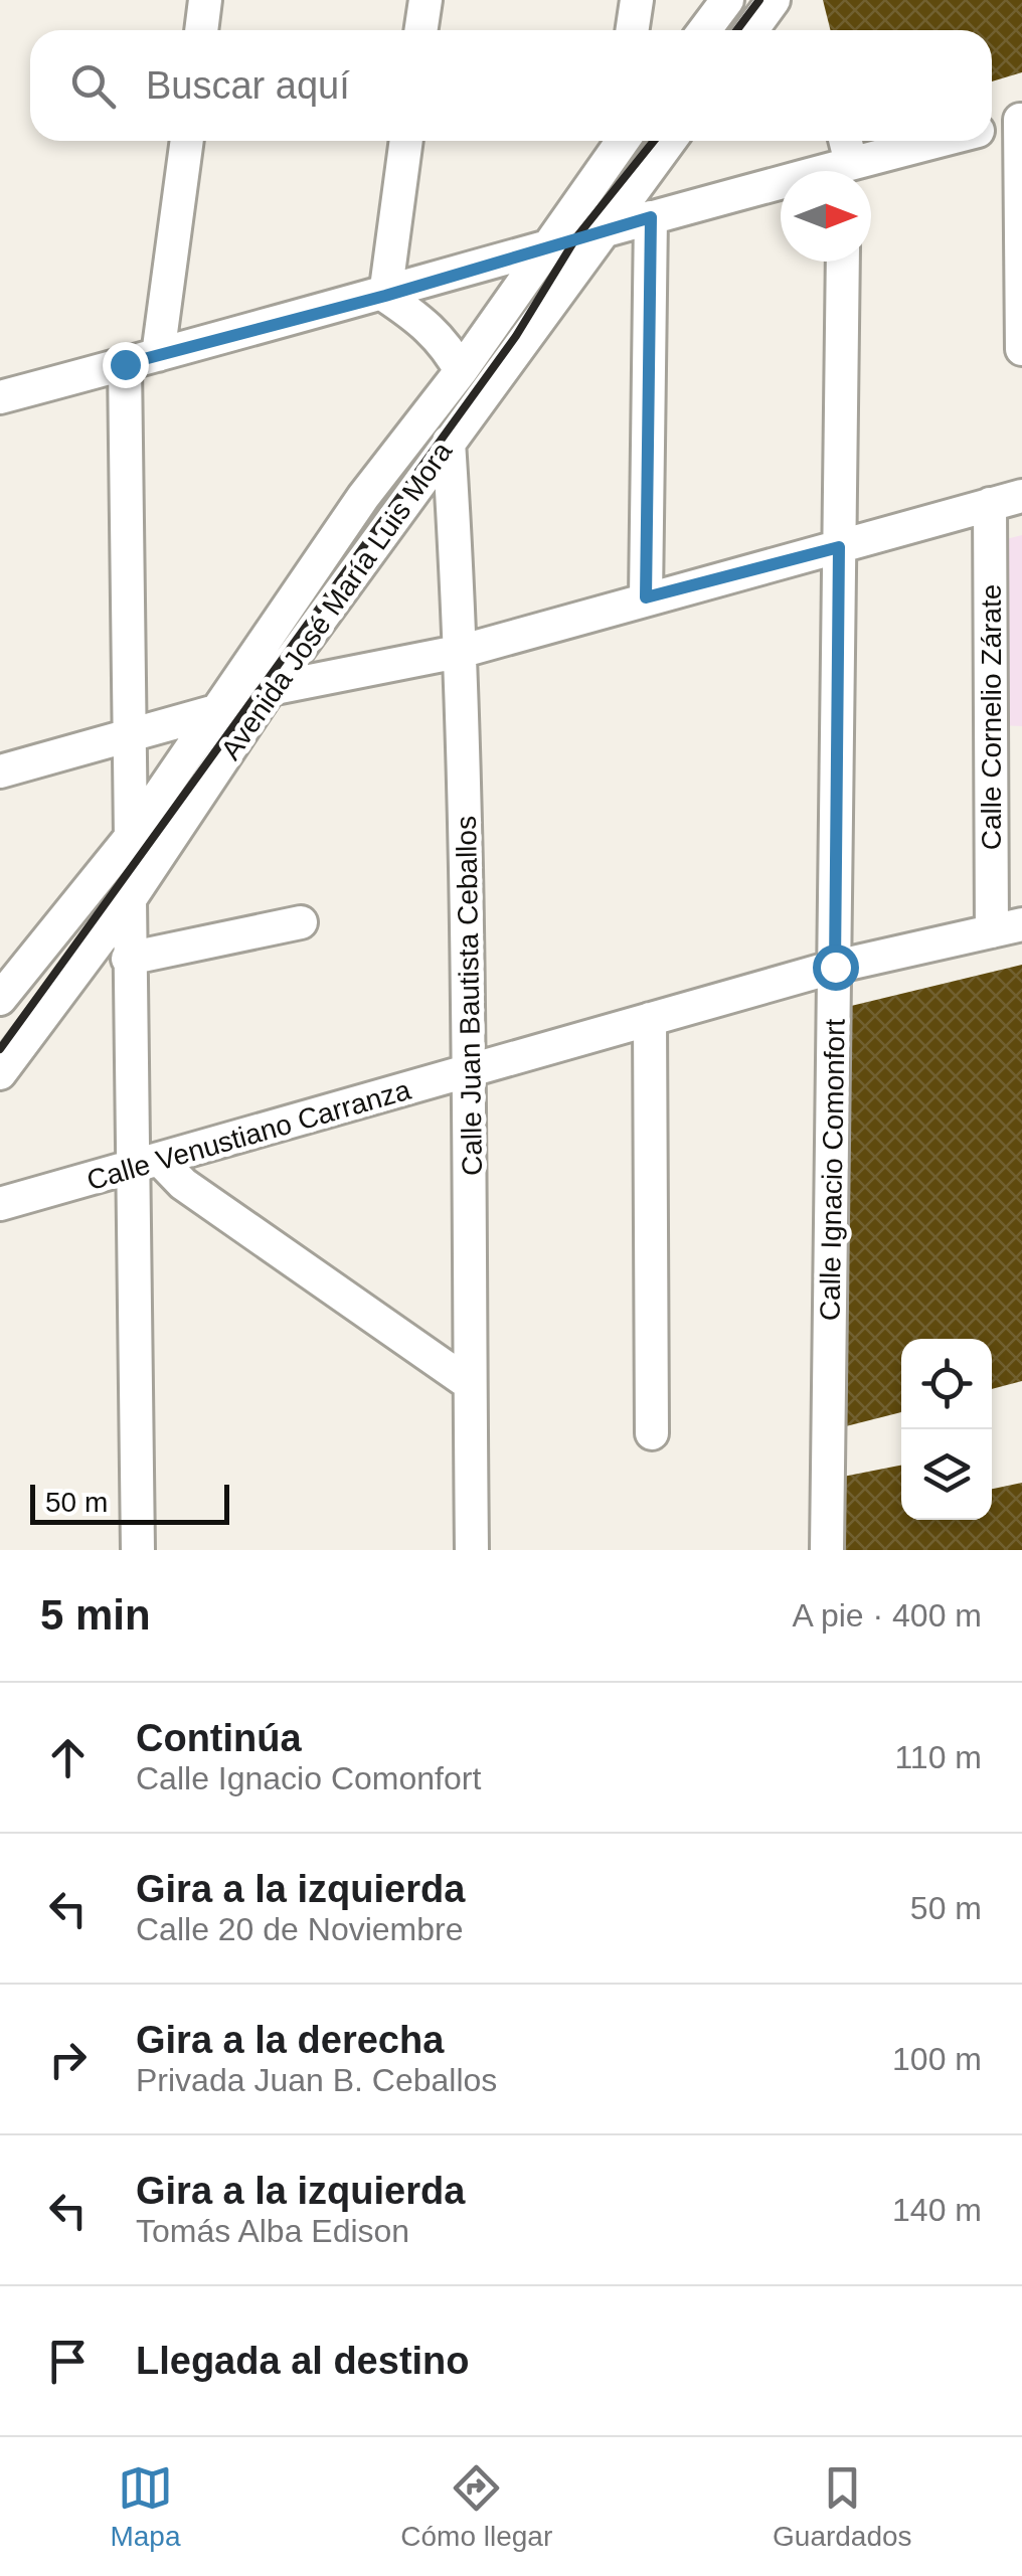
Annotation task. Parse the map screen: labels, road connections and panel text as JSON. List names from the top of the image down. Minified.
{"streets":{"street":["Avenida José María Luis Mora","Calle Cornelio Zárate","Calle Juan Bautista Ceballos","Calle Venustiano Carranza","Calle Ignacio Comonfort"]},"crossings":[["Avenida José María Luis Mora","Calle Juan Bautista Ceballos"],["Calle Cornelio Zárate","Calle Venustiano Carranza"],["Calle Juan Bautista Ceballos","Calle Venustiano Carranza"],["Calle Venustiano Carranza","Calle Ignacio Comonfort"]],"scale_bar":"50 m","north":"right","page":{"search":"Buscar aquí","scale":"50 m","heading":["5 min","A pie · 400 m"],"list":[["Continúa","Calle Ignacio Comonfort","110 m"],["Gira a la izquierda","Calle 20 de Noviembre","50 m"],["Gira a la derecha","Privada Juan B. Ceballos","100 m"],["Gira a la izquierda","Tomás Alba Edison","140 m"],"Llegada al destino"],"nav":["Mapa","Cómo llegar","Guardados"]}}
